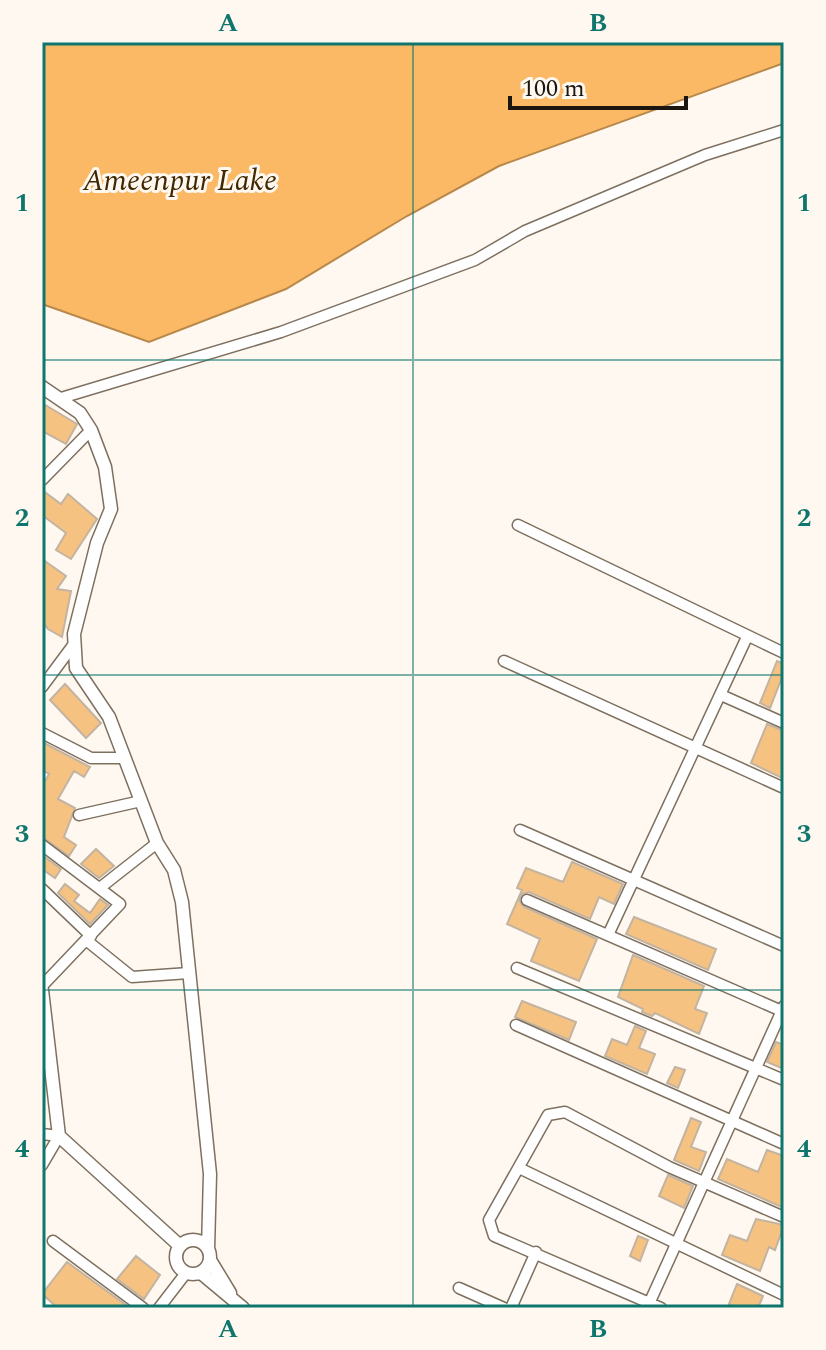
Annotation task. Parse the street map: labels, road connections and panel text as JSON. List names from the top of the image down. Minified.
{"water":["Ameenpur Lake"],"scale_bar":"100 m","grid":{"columns":["A","B"],"rows":["1","2","3","4"]}}
